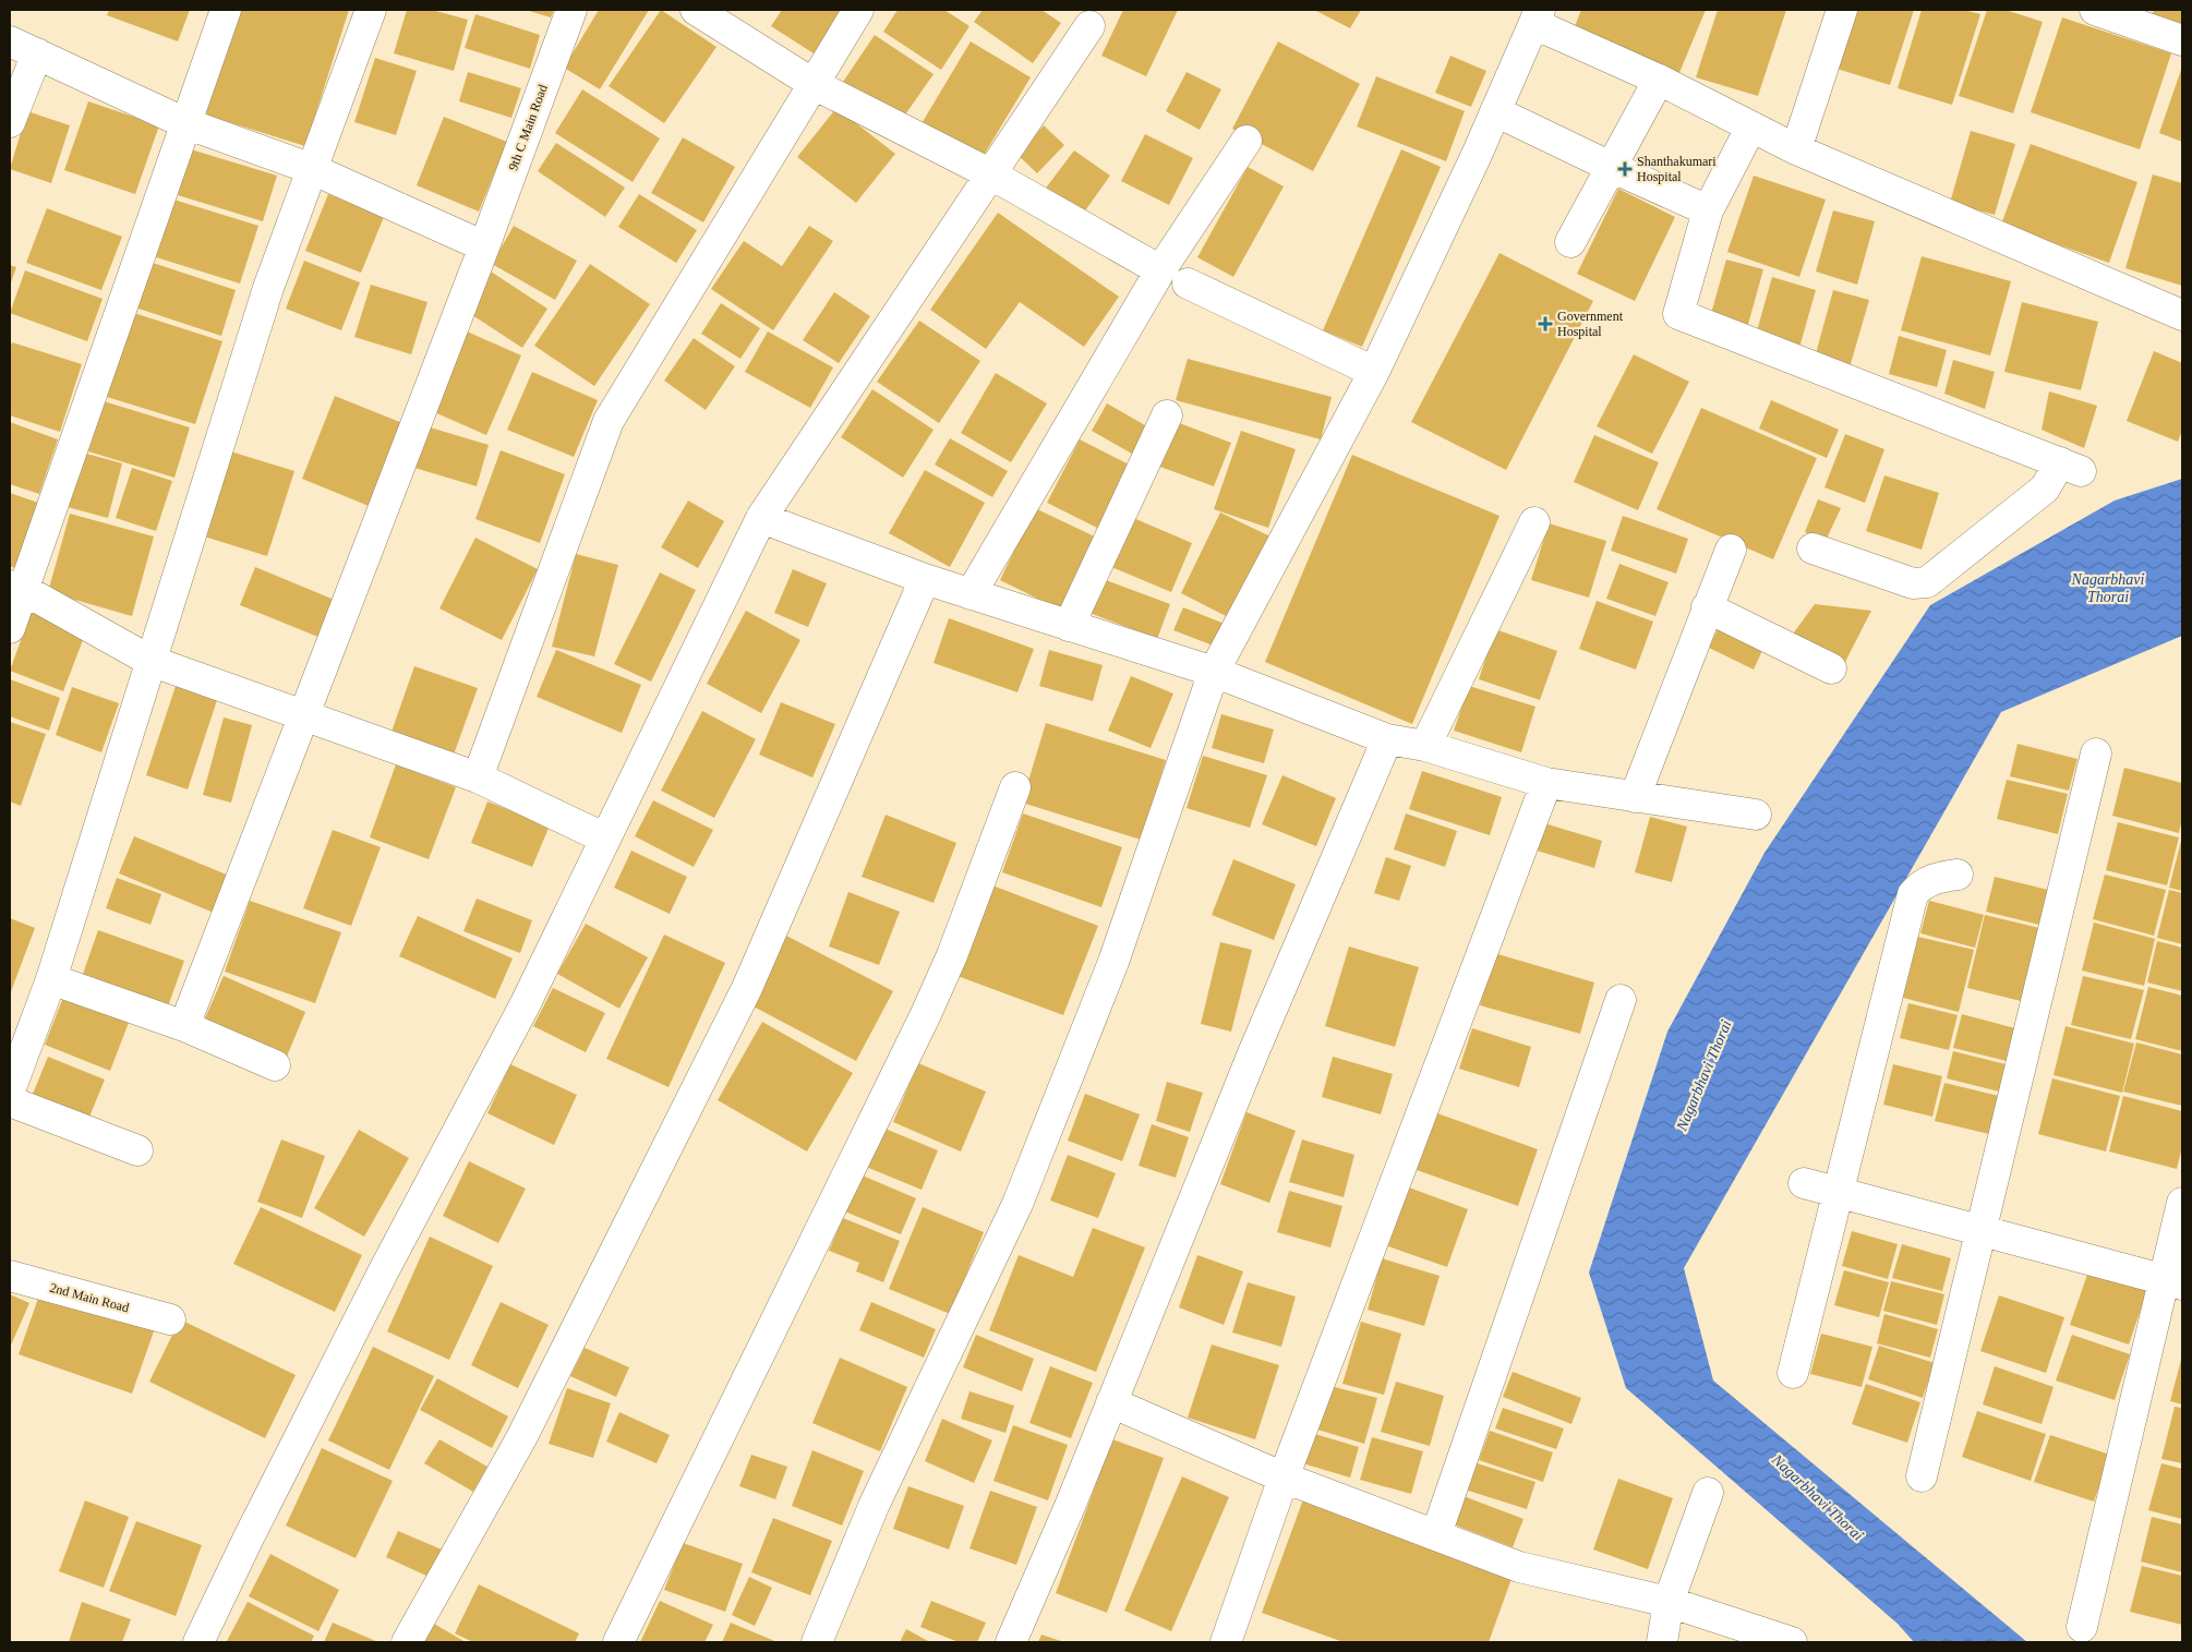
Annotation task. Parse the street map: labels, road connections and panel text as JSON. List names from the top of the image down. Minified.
{"streets":{"street":["9th C Main Road","2nd Main Road"]},"water":["Nagarbhavi Thorai"],"places":{"health":["Shanthakumari Hospital","Government Hospital"]}}
